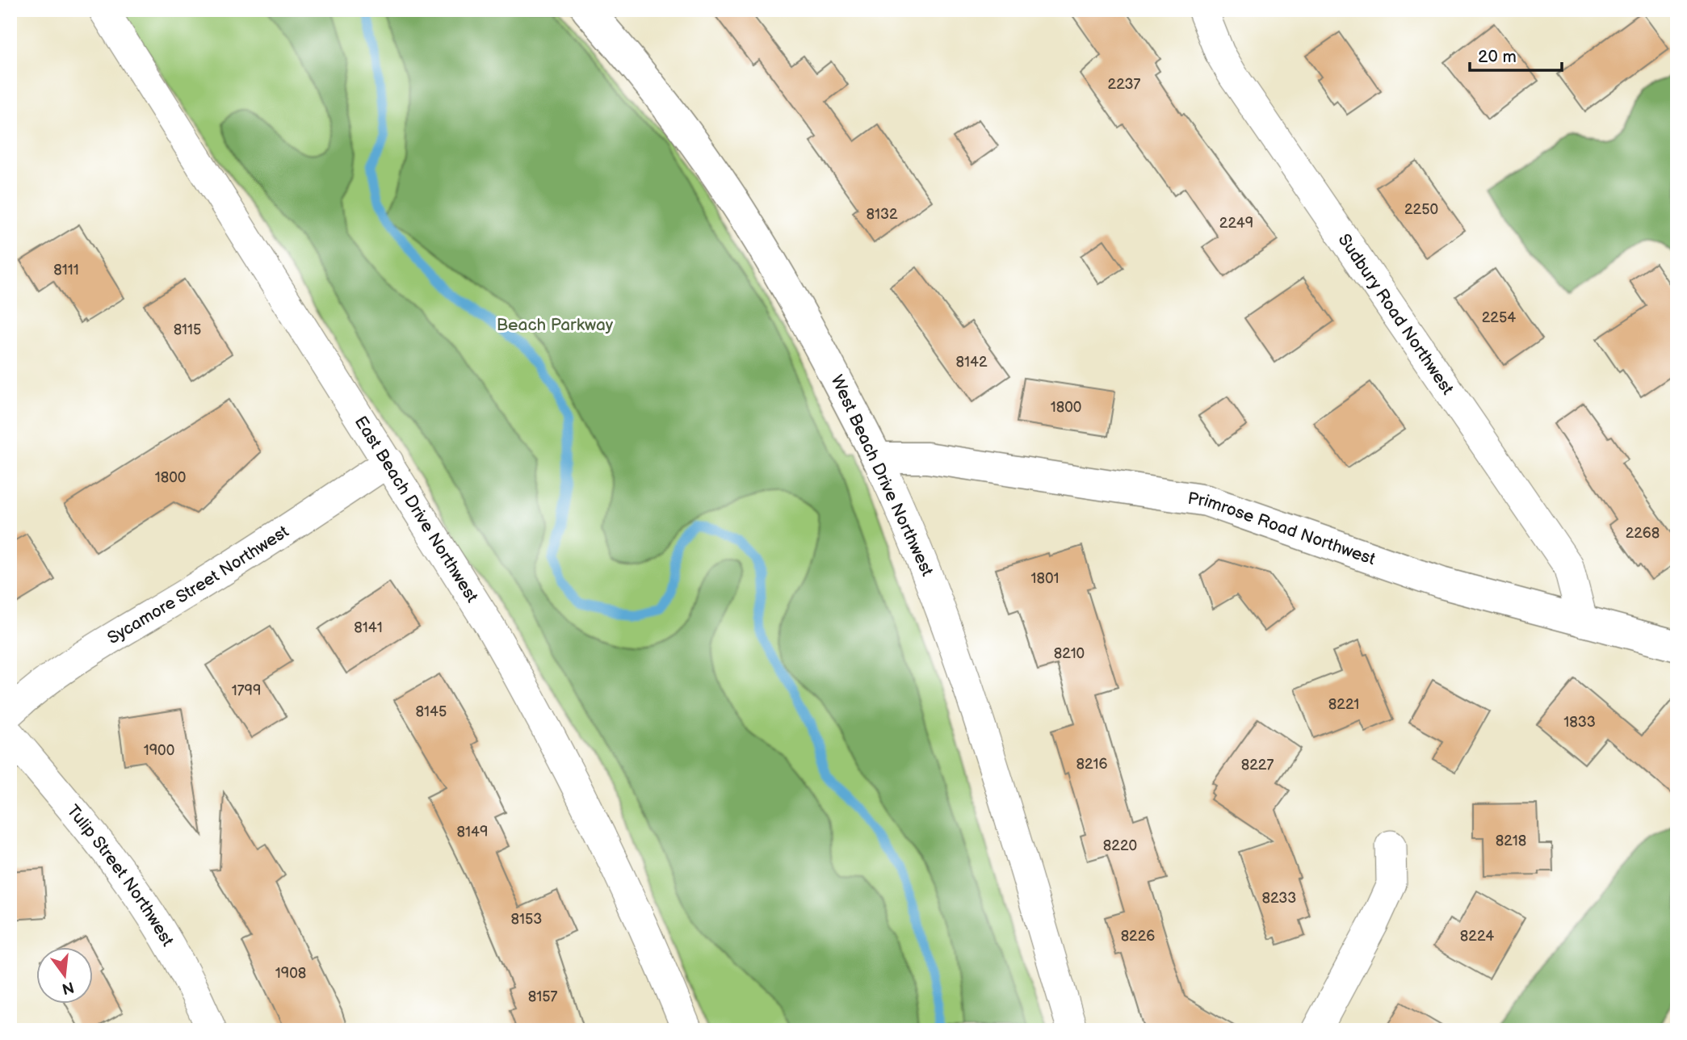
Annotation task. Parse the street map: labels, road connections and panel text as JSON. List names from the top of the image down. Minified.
{"streets":{"street":["Sudbury Road Northwest","West Beach Drive Northwest","East Beach Drive Northwest","Primrose Road Northwest","Sycamore Street Northwest","Tulip Street Northwest"]},"crossings":[["Sudbury Road Northwest","Primrose Road Northwest"],["West Beach Drive Northwest","Primrose Road Northwest"],["East Beach Drive Northwest","Sycamore Street Northwest"]],"parks":["Beach Parkway"],"house_numbers":["2237","2250","8132","2249","8111","2254","8115","8142","1800","1800","2268","1801","8141","8210","1799","8221","8145","1833","1900","8216","8227","8149","8218","8220","8233","8153","8226","8224","1908","8157"],"scale_bar":"20 m","north":"bottom"}
